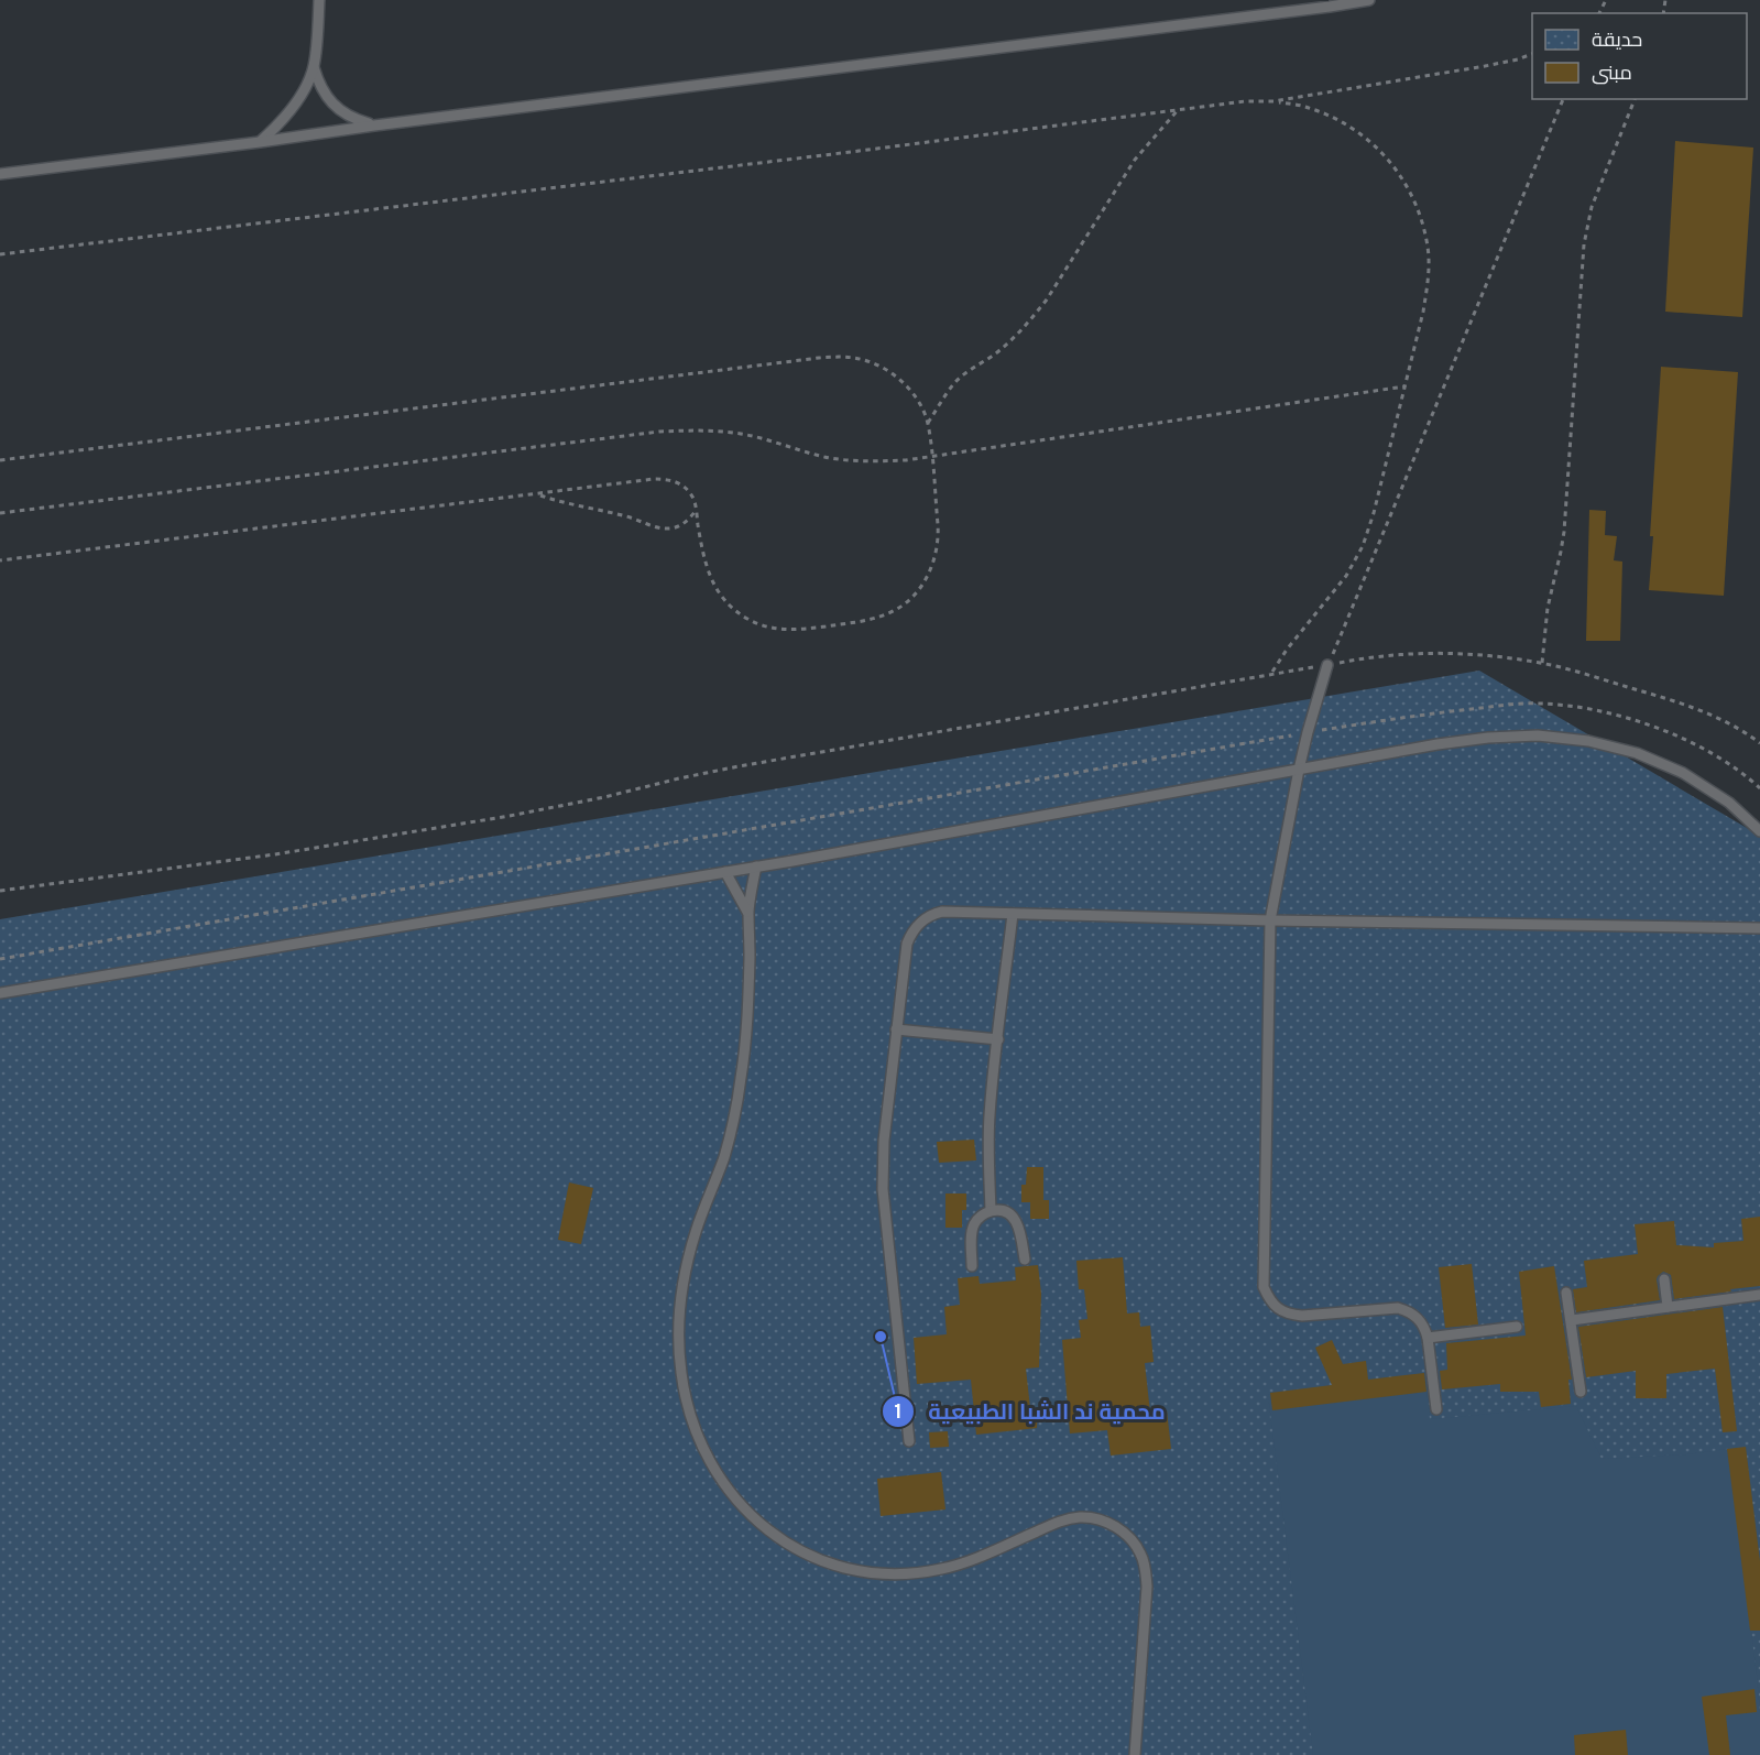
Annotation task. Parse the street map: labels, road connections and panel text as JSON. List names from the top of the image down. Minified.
{"places":["محمية ند الشبا الطبيعية"],"legend":["حديقة","مبنى"]}
